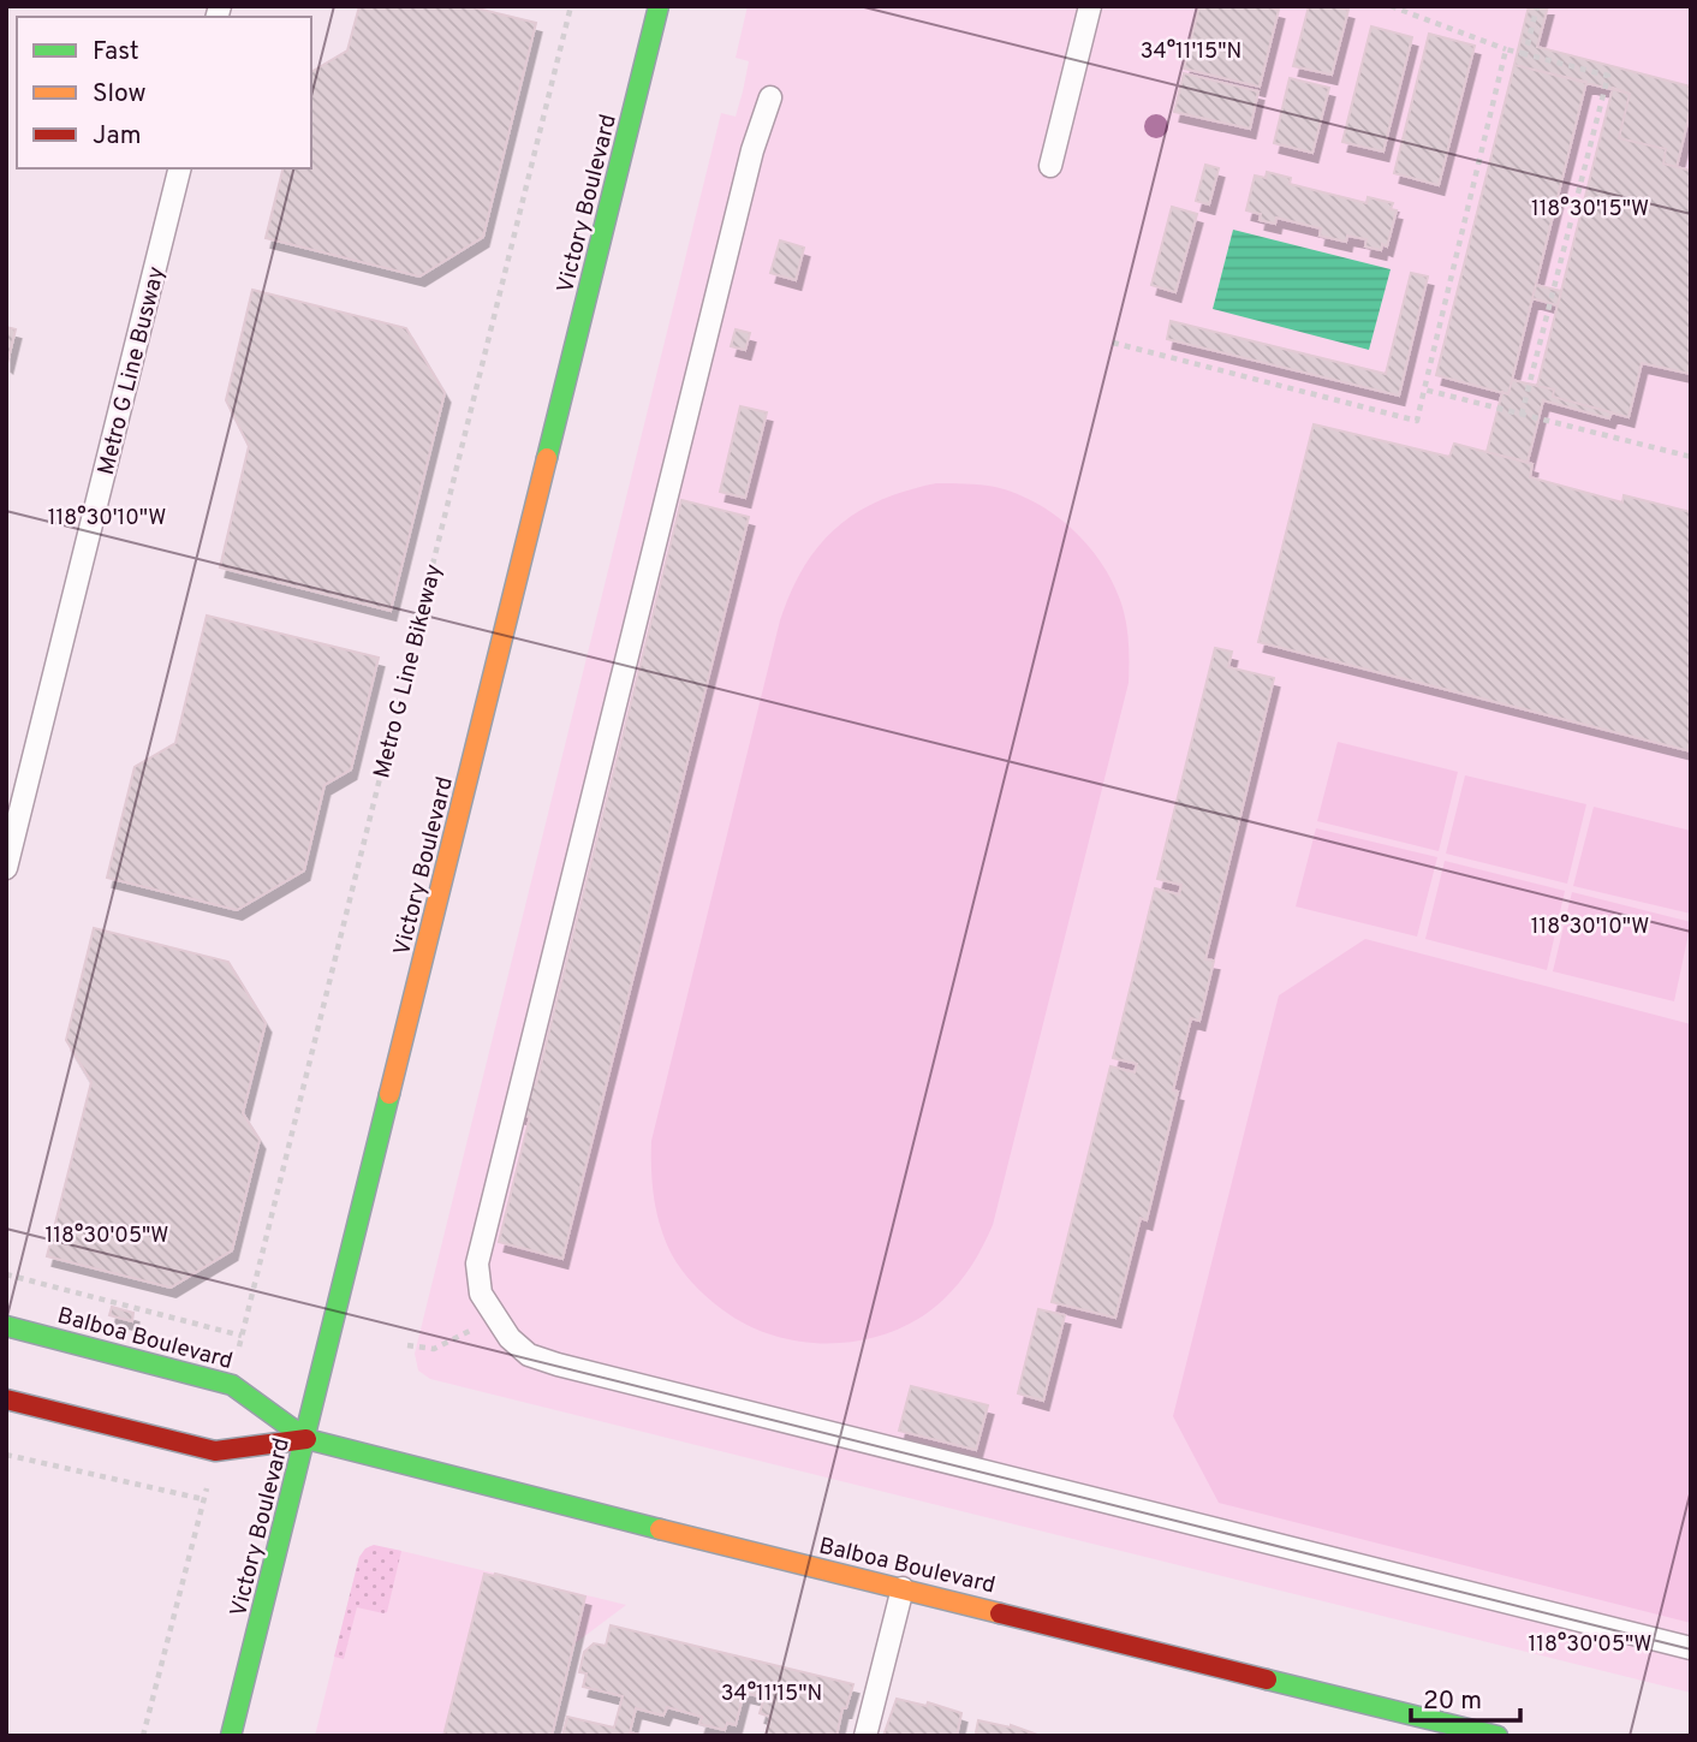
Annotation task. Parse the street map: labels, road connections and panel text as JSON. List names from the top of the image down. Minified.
{"streets":{"main road":["Victory Boulevard","Balboa Boulevard"],"lane":["Metro G Line Busway"],"path":["Metro G Line Bikeway"]},"crossings":[["Victory Boulevard","Balboa Boulevard"]],"legend":["Fast","Slow","Jam"],"scale_bar":"20 m","coordinates":["34°11'15\"N","118°30'15\"W","118°30'10\"W","118°30'05\"W"]}
